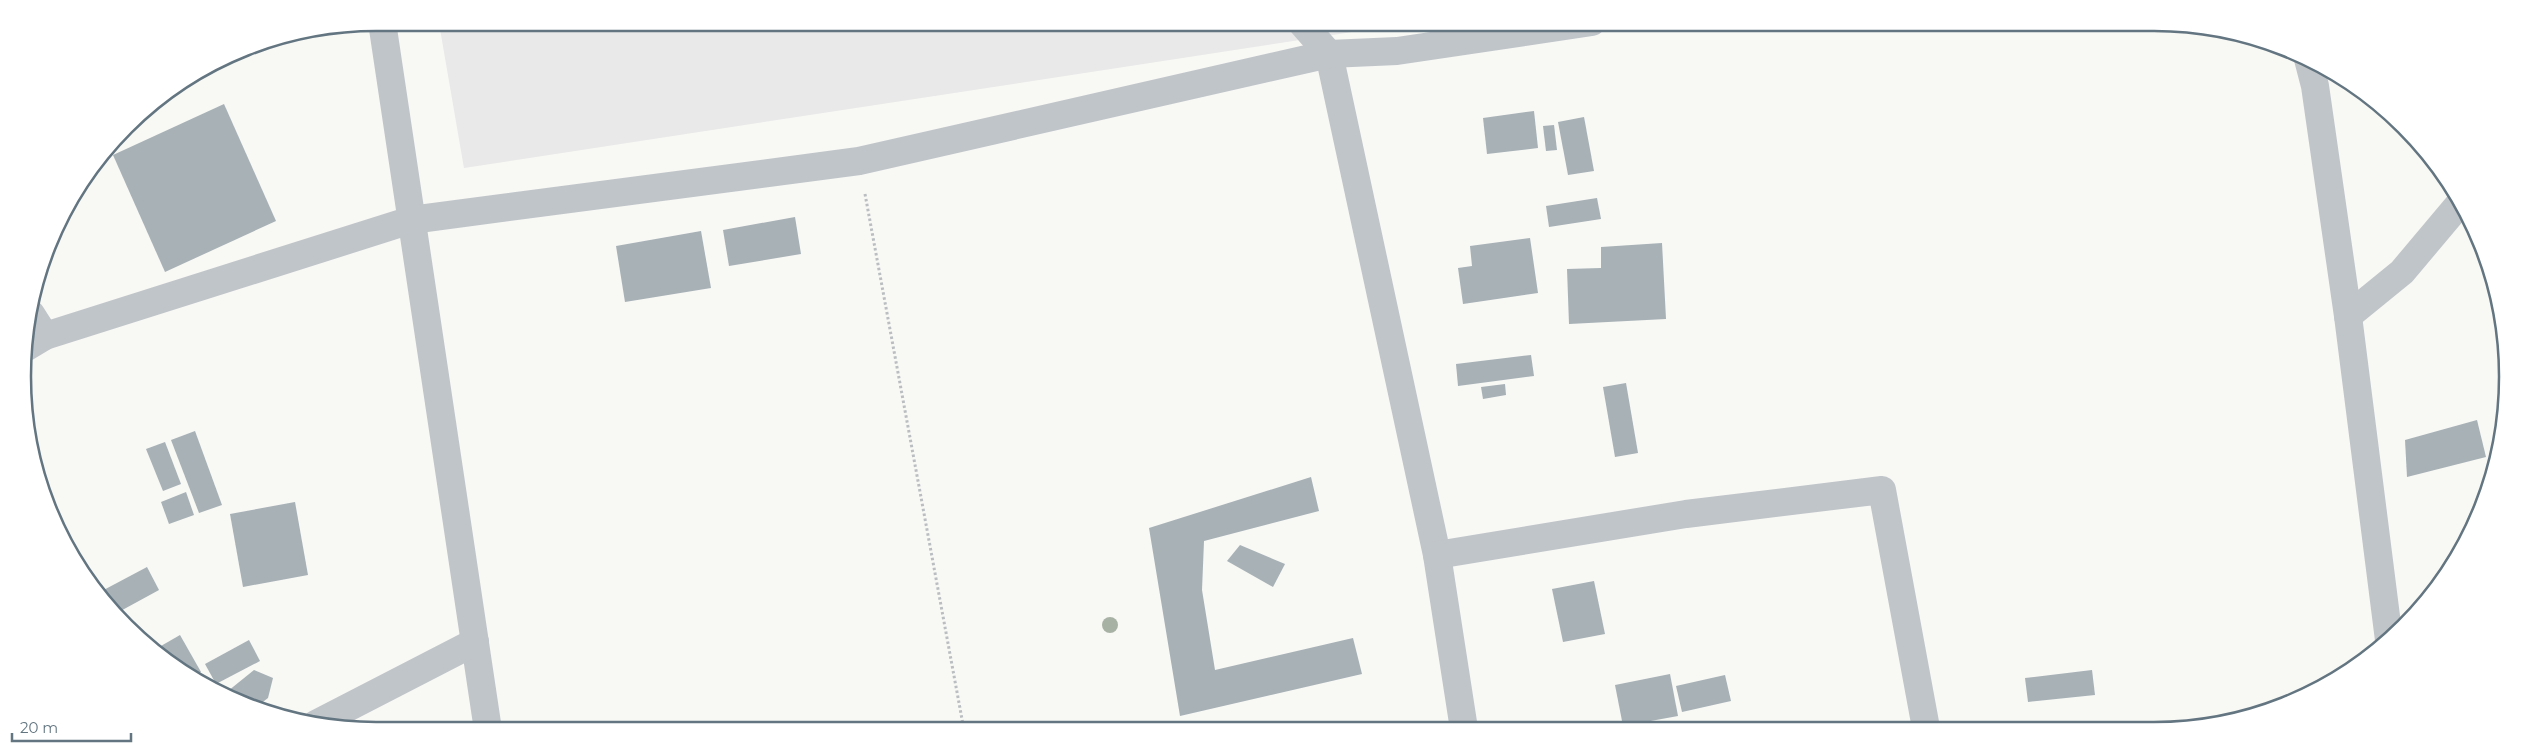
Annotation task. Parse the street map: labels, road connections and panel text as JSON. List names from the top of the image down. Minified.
{"scale_bar":"20 m"}
